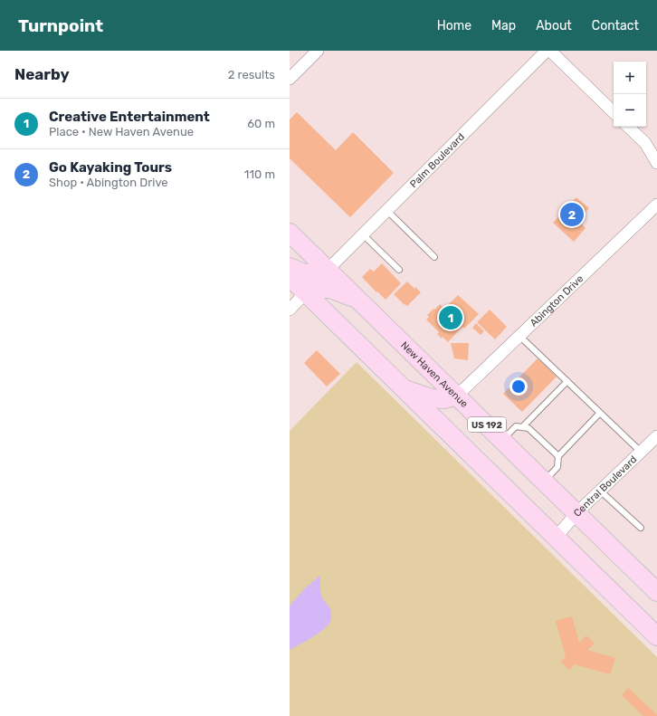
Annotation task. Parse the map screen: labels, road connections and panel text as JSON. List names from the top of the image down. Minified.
{"streets":{"main road":["New Haven Avenue","US 192"],"street":["Palm Boulevard","Abington Drive","Central Boulevard"]},"crossings":[["Palm Boulevard","New Haven Avenue"],["Abington Drive","New Haven Avenue"],["New Haven Avenue","Central Boulevard"],["US 192","Central Boulevard"]],"page":{"header":"Turnpoint","nav":["Home","Map","About","Contact"],"heading":["Nearby","2 results"],"map_buttons":["+","−"],"list":[{"mark":"1","name":"Creative Entertainment","note":"Place · New Haven Avenue","value":"60 m"},{"mark":"2","name":"Go Kayaking Tours","note":"Shop · Abington Drive","value":"110 m"}],"pins":["2","1"]}}
